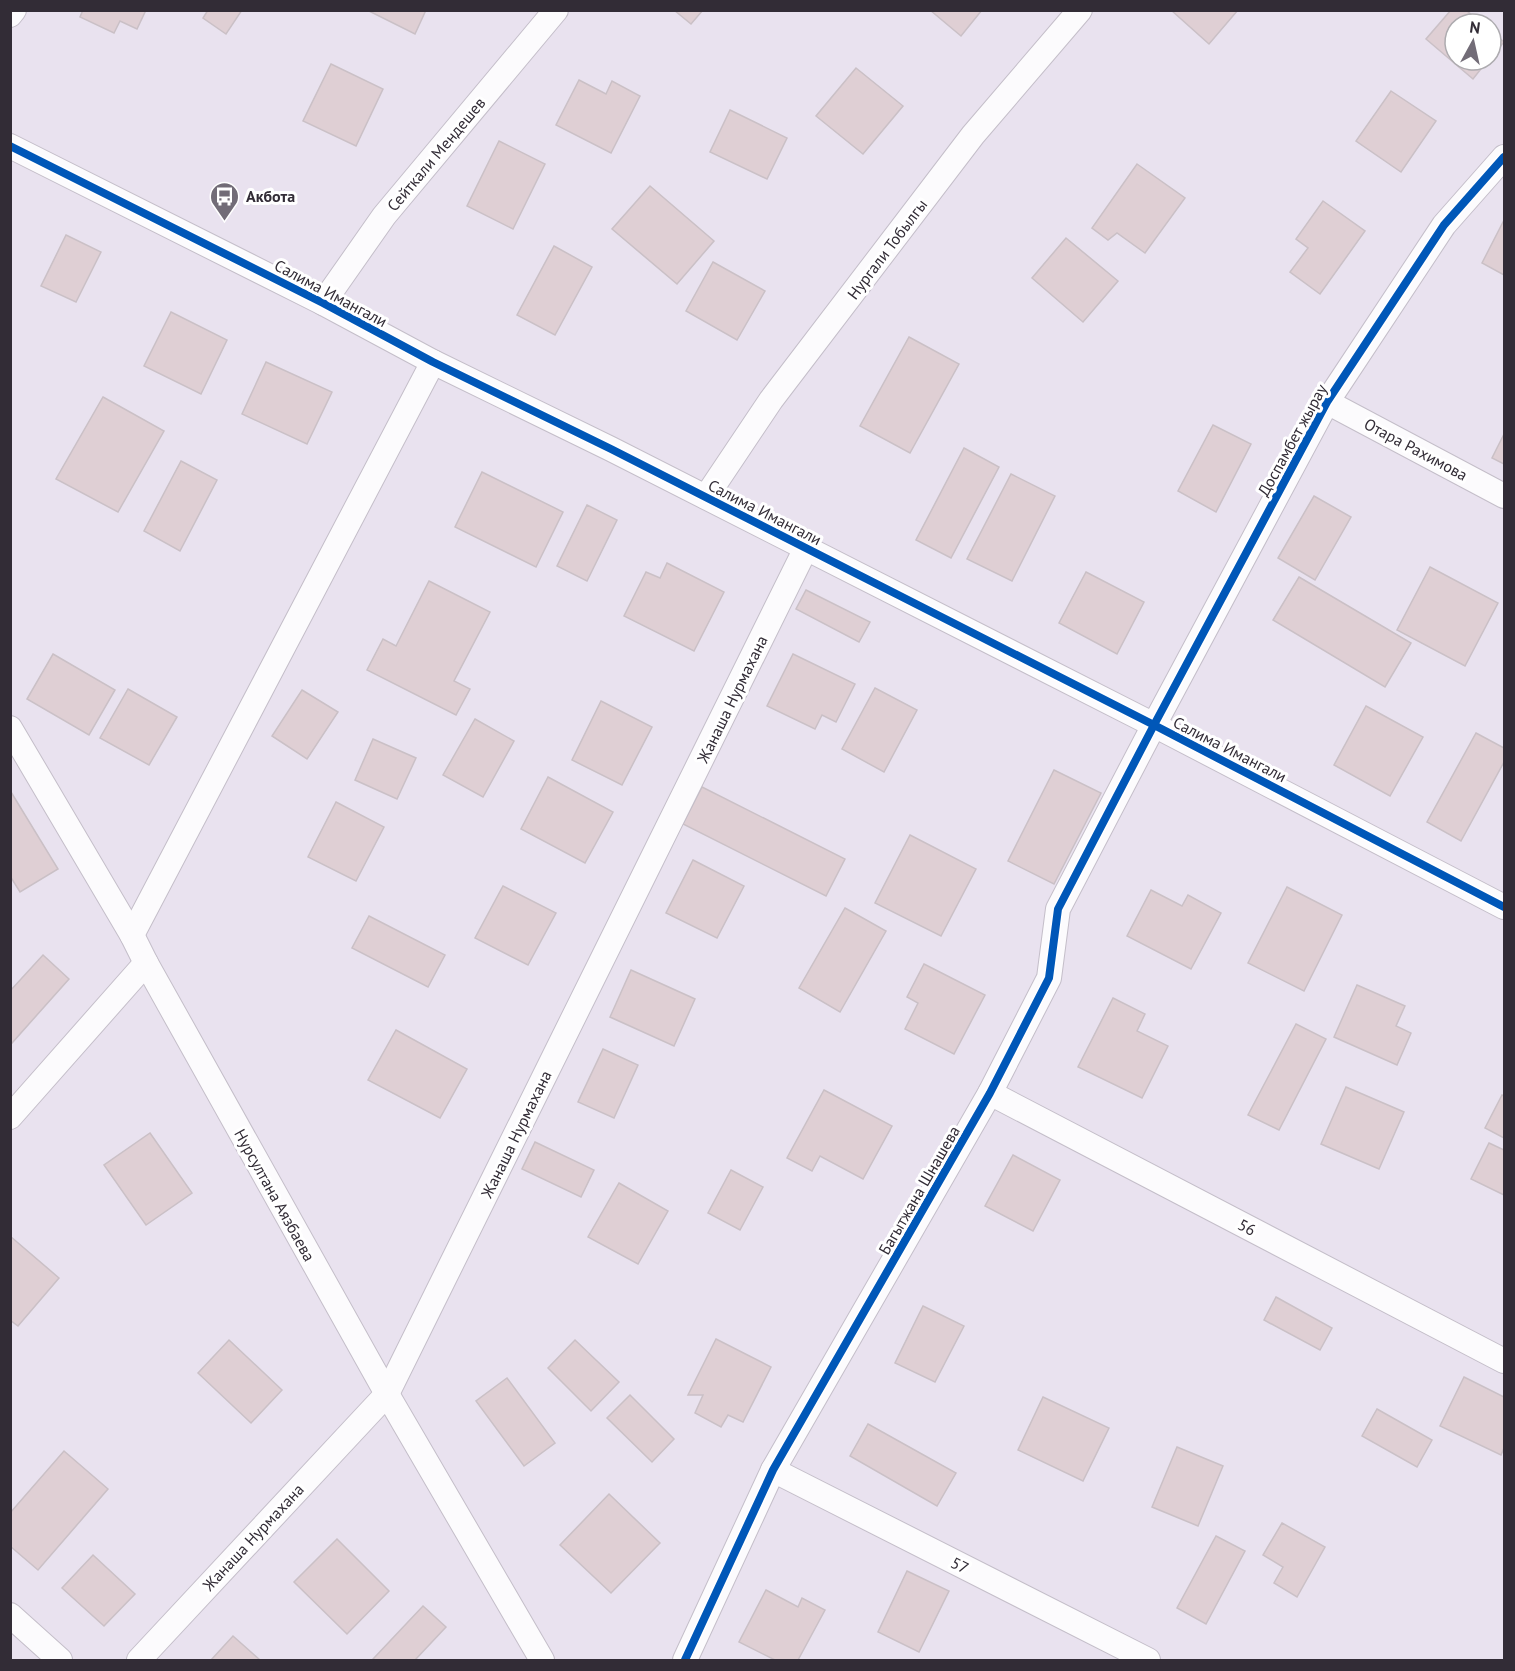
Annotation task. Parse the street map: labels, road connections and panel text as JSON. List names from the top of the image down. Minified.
{"streets":{"street":["Сейткали Мендешев","Нургали Тобылгы","Салима Имангали","Доспамбет жырау","Отара Рахимова","Жанаша Нурмахана","Багытжана Шнашева","Нурсултана Аязбаева","56","57"]},"crossings":[["Сейткали Мендешев","Салима Имангали"],["Нургали Тобылгы","Салима Имангали"],["Салима Имангали","Доспамбет жырау"],["Салима Имангали","Жанаша Нурмахана"],["Салима Имангали","Багытжана Шнашева"],["Доспамбет жырау","Отара Рахимова"],["Доспамбет жырау","Багытжана Шнашева"],["Жанаша Нурмахана","Нурсултана Аязбаева"],["Багытжана Шнашева","56"],["Багытжана Шнашева","57"]],"places":{"bus stop":["Акбота"]},"north":"top"}
